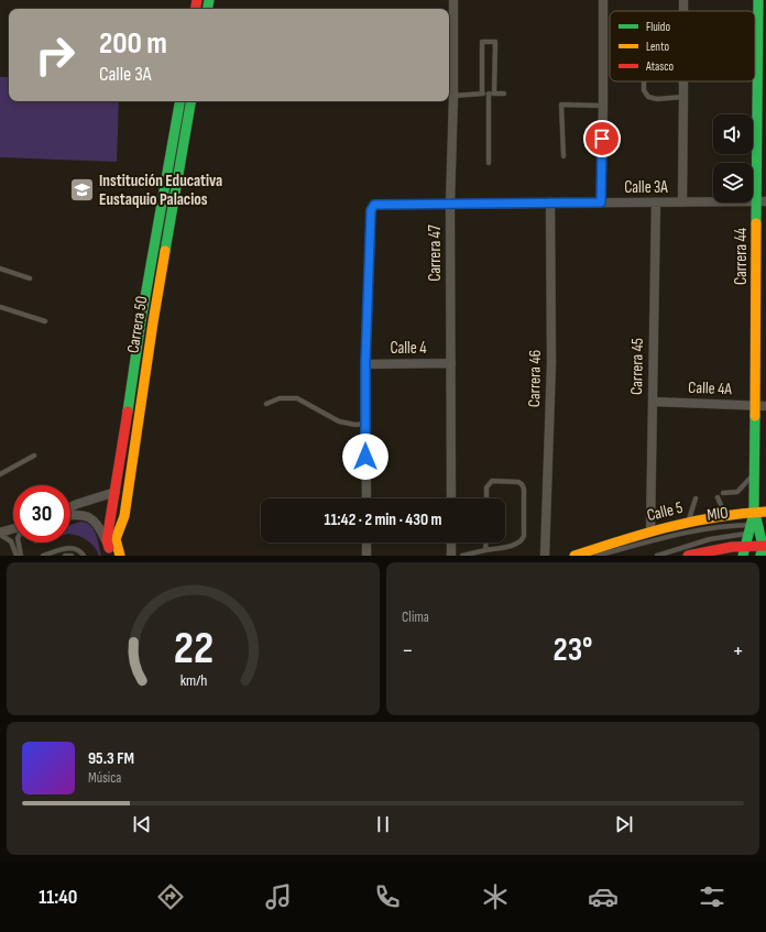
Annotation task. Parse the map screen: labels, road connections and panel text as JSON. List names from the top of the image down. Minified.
{"streets":{"street":["Calle 3A","Carrera 47","Carrera 44","Carrera 50","Calle 4","Carrera 45","Carrera 46","Calle 4A","Calle 5"],"lane":["MIO"]},"crossings":[["Calle 3A","Carrera 47"],["Calle 3A","Carrera 44"],["Calle 3A","Calle 4"],["Calle 3A","Carrera 45"],["Calle 3A","Carrera 46"],["Carrera 47","Calle 4"],["Carrera 44","Calle 4A"],["Carrera 44","Calle 5"],["Carrera 44","MIO"],["Carrera 45","Calle 4A"],["Carrera 45","Calle 5"]],"places":{"school or university":["Institución Educativa Eustaquio Palacios"]},"legend":["Fluido","Lento","Atasco"],"page":{"turn":["200 m","Calle 3A"],"limit":"30","trip":"11:42 · 2 min · 430 m","tile":"Clima","heat":["−","23°","+"],"song":["95.3 FM","Música"],"tabs":"11:40","gauge":["22","km/h"]}}
